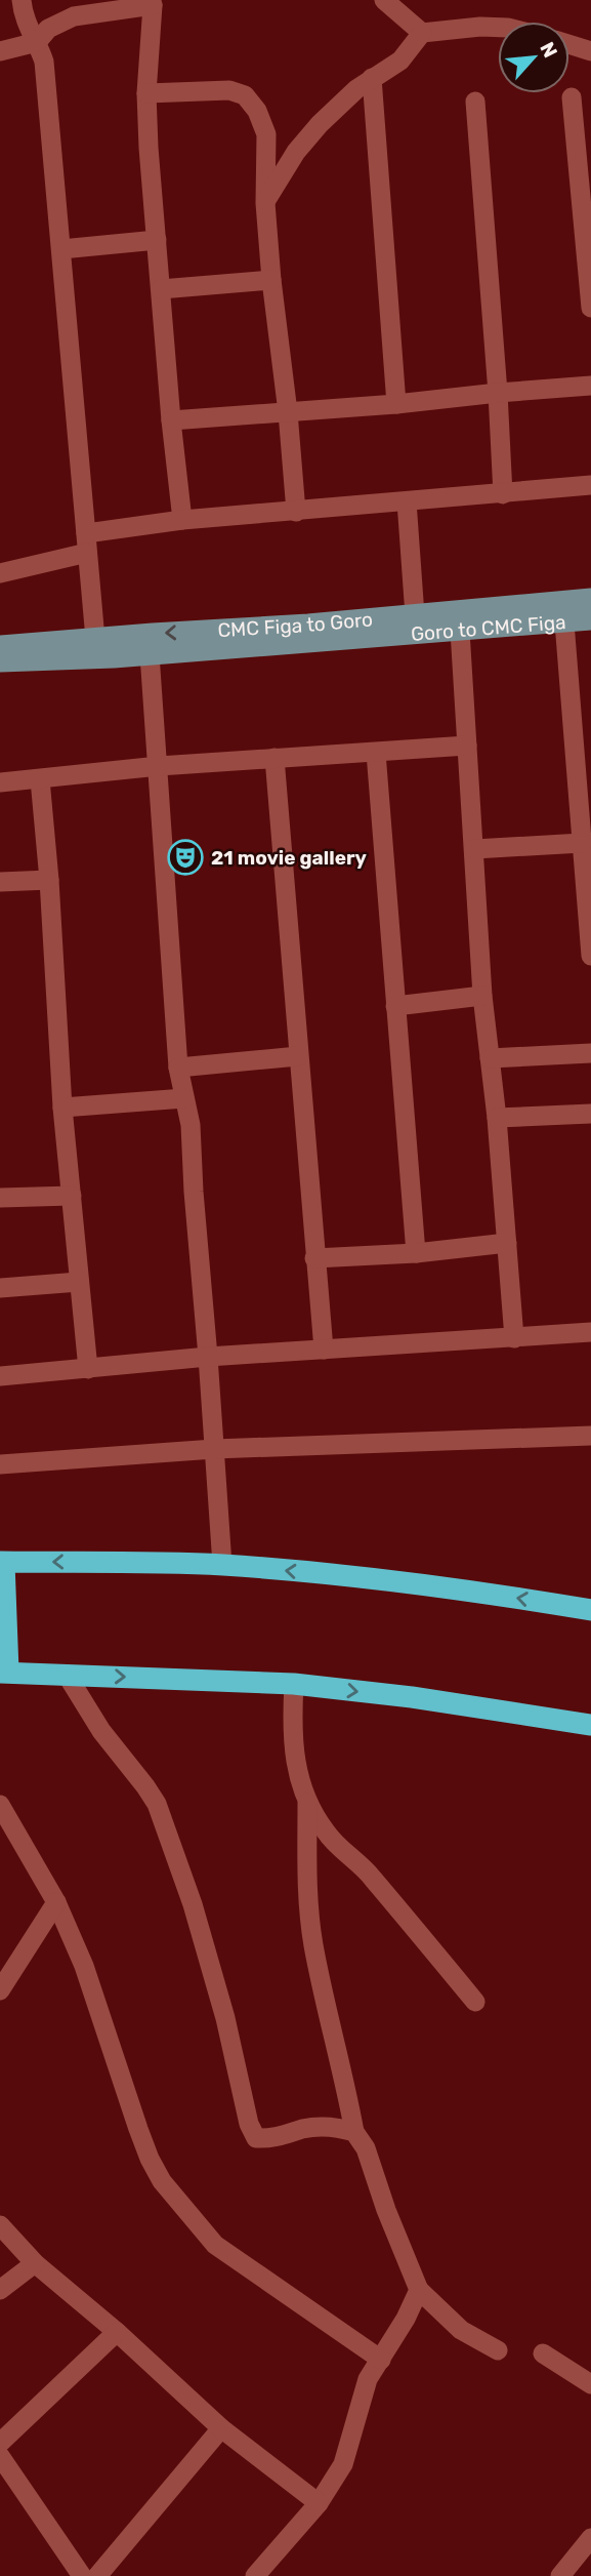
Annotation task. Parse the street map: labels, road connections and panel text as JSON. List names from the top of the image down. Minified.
{"streets":{"main road":["CMC Figa to Goro","Goro to CMC Figa"]},"one_way":["CMC Figa to Goro"],"places":{"theatre":["21 movie gallery"]},"north":"top right"}
